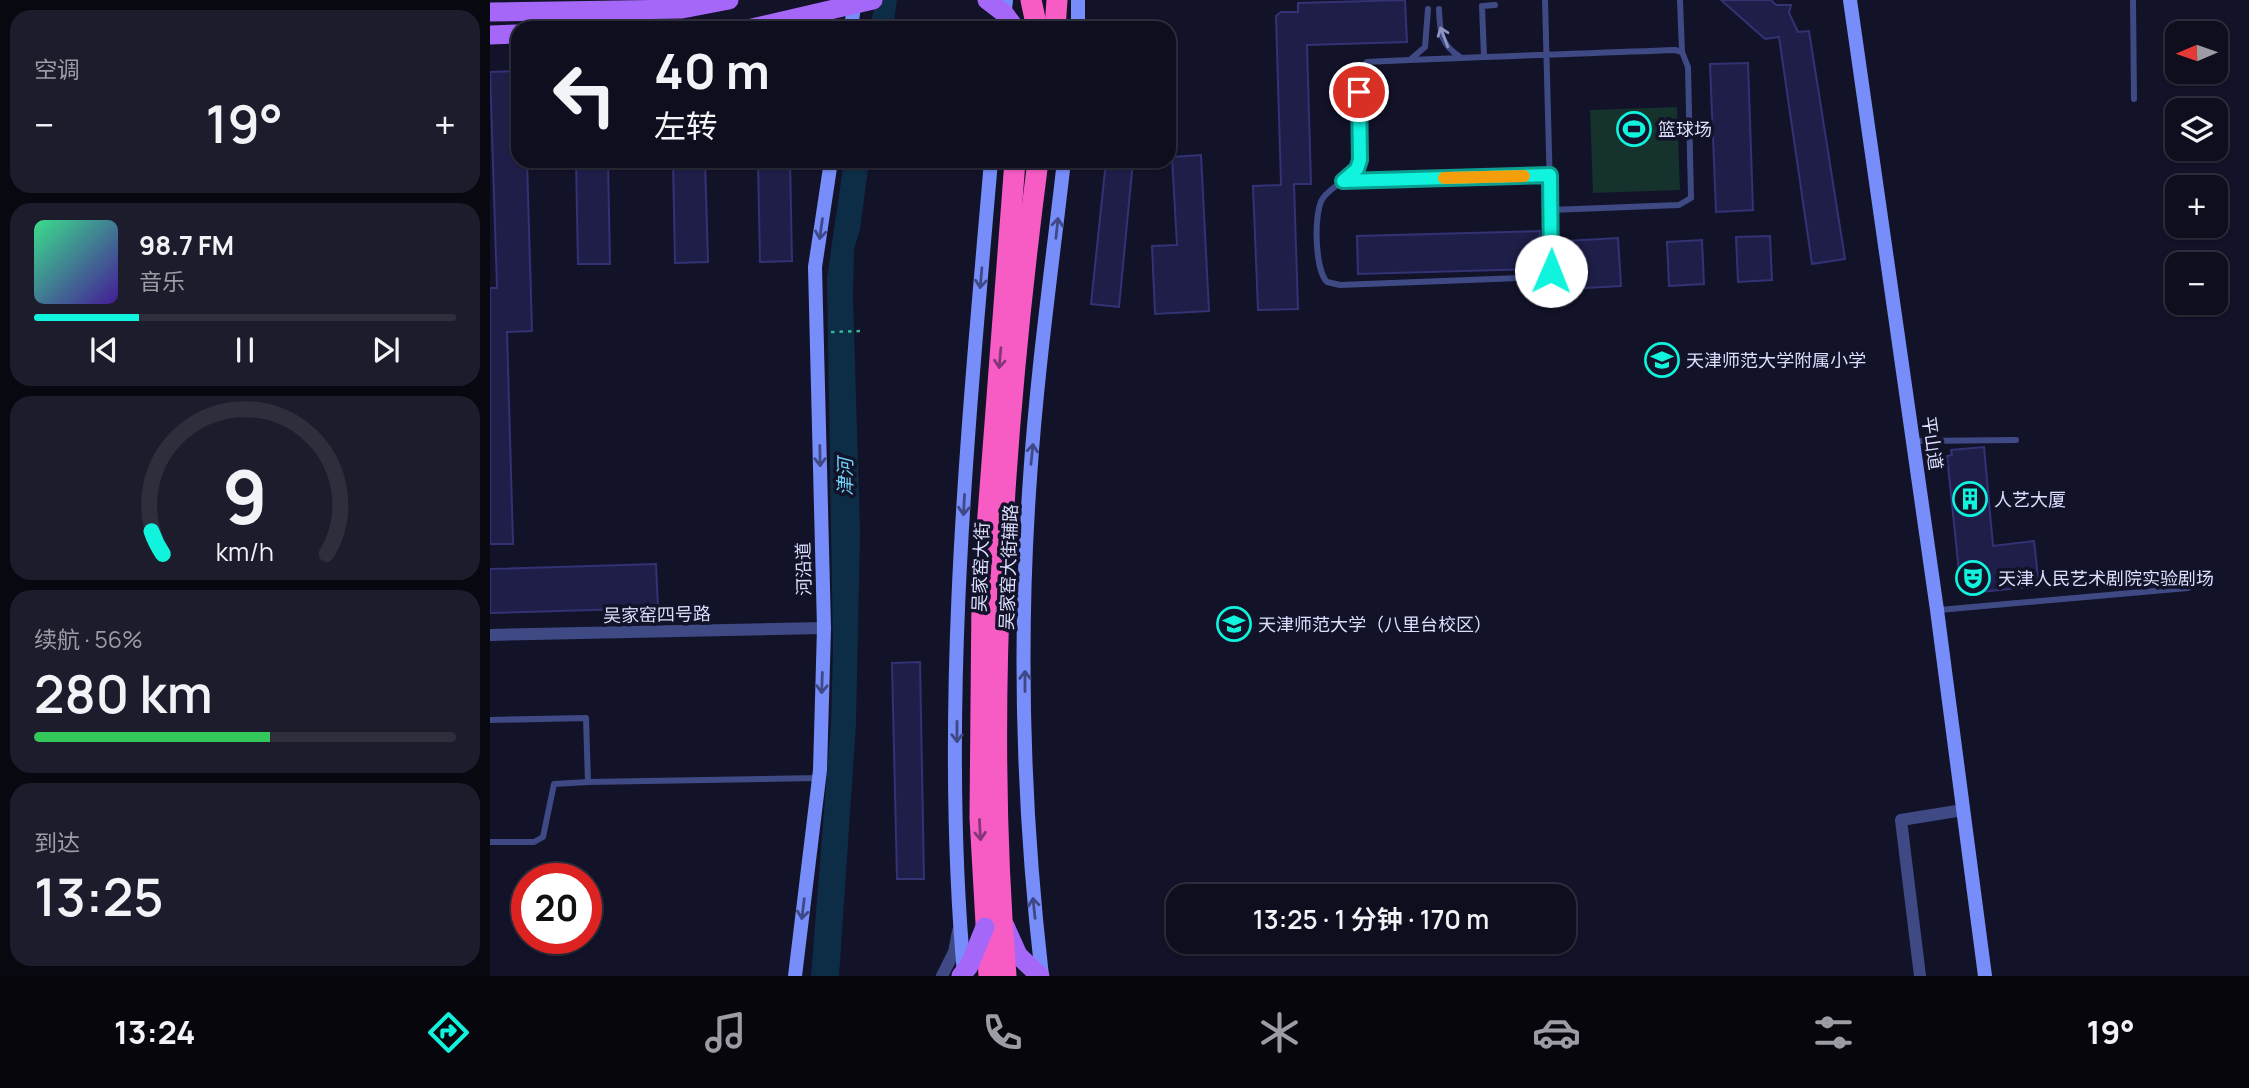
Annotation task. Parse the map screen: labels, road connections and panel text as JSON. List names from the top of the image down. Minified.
{"streets":{"highway":["吴家窑大街"],"street":["平山道","吴家窑大街辅路","河沿道","吴家窑四号路"]},"crossings":[["河沿道","吴家窑四号路"]],"one_way":["河沿道"],"water":["津河"],"places":{"sports":["篮球场"],"school or university":["天津师范大学附属小学","天津师范大学（八里台校区）"],"building":["人艺大厦"],"theatre":["天津人民艺术剧院实验剧场"]},"north":"left","page":{"tile":["空调",["续航 · 56%","280 km"],["到达","13:25"]],"map_buttons":["+","−"],"turn":["40 m","左转"],"heat":["−","19°","+"],"song":["98.7 FM","音乐"],"limit":"20","trip":"13:25 · 1 分钟 · 170 m","tabs":["13:24","19°"],"gauge":["9","km/h"]}}
